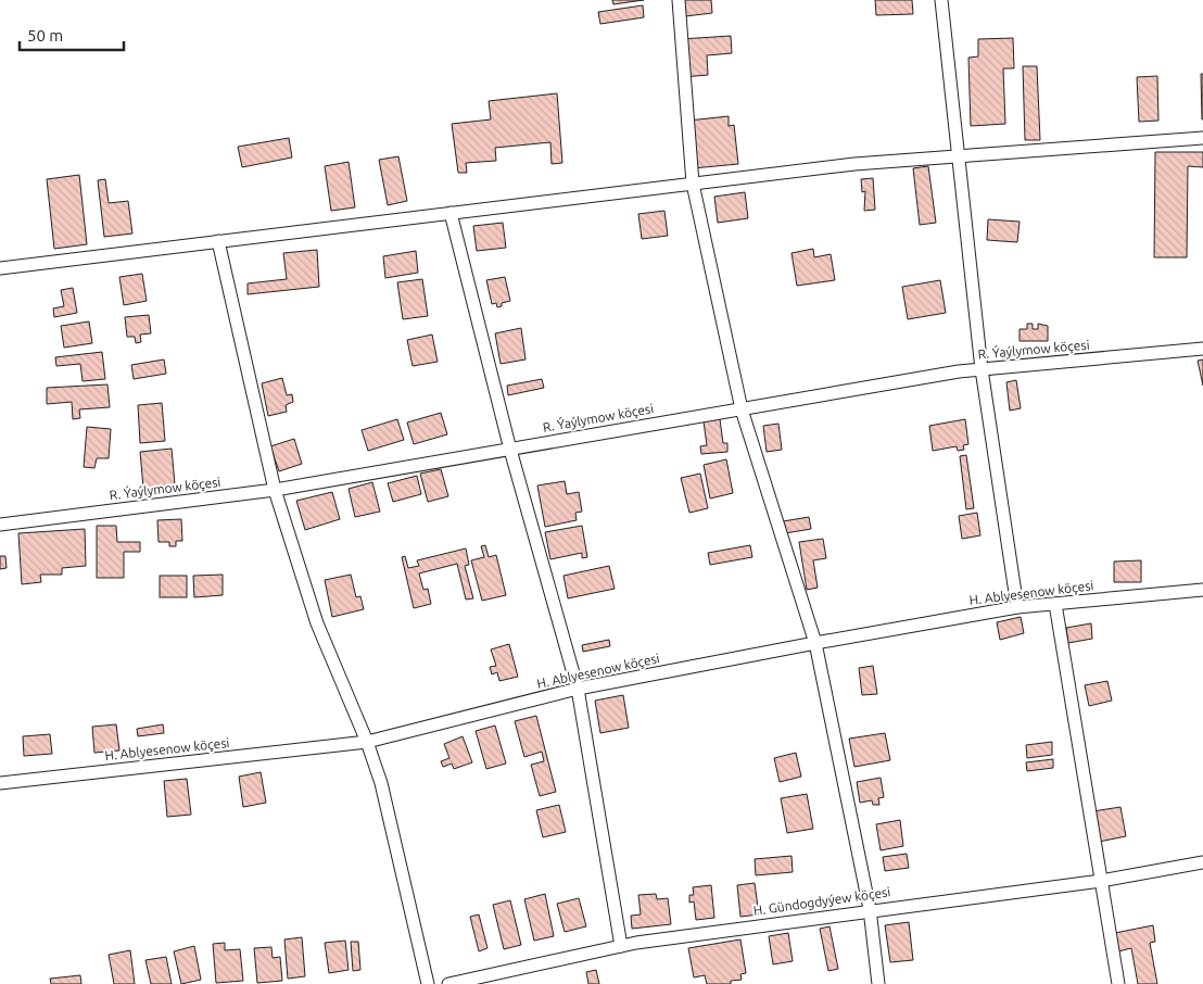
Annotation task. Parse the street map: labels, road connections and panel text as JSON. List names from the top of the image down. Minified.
{"streets":{"street":["R. Ýaýlymow köçesi","H. Ablyesenow köçesi","H. Gündogdyýew köçesi"]},"scale_bar":"50 m"}
